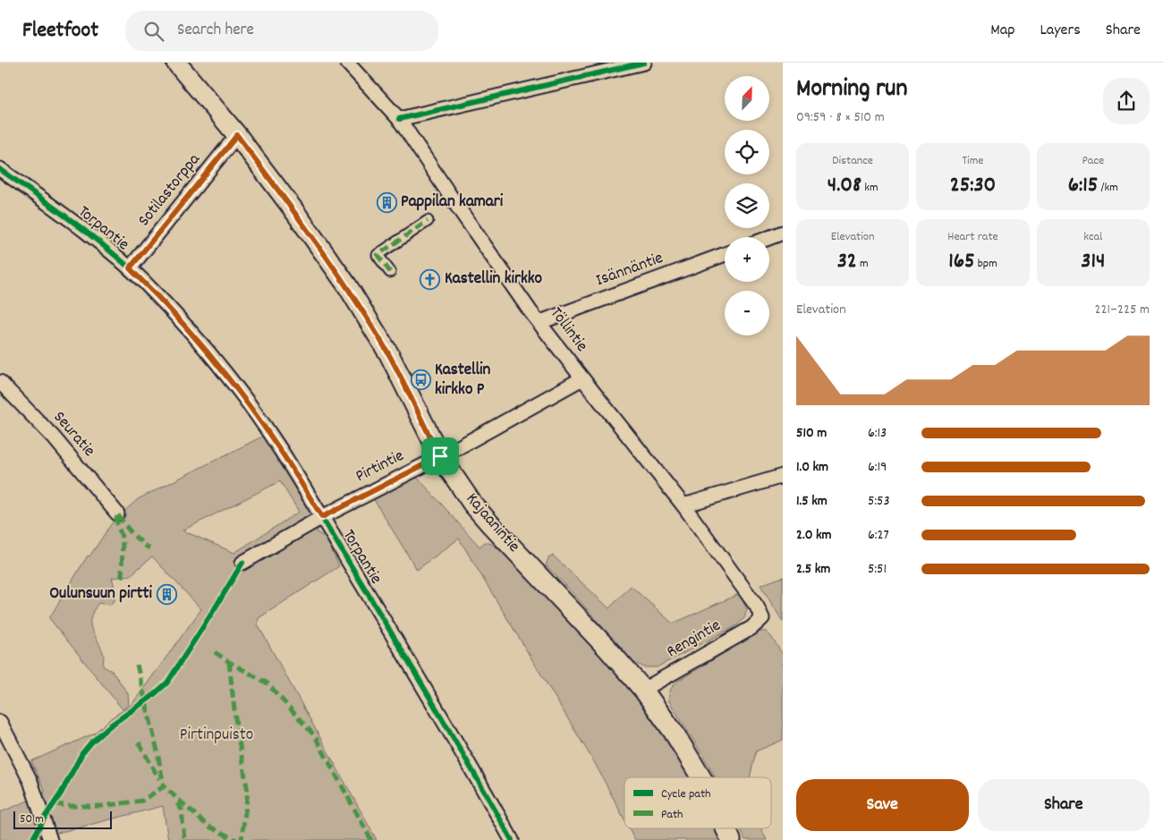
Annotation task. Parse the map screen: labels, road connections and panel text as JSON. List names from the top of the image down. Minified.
{"streets":{"main road":["Kajaanintie"],"street":["Sotilastorppa","Torpantie","Isännäntie","Töllintie","Seuratie","Pirtintie","Rengintie"]},"crossings":[["Sotilastorppa","Torpantie"],["Sotilastorppa","Kajaanintie"],["Torpantie","Pirtintie"],["Isännäntie","Töllintie"],["Töllintie","Pirtintie"],["Töllintie","Rengintie"],["Pirtintie","Kajaanintie"],["Kajaanintie","Rengintie"]],"parks":["Pirtinpuisto"],"places":{"building":["Pappilan kamari","Oulunsuun pirtti"],"church":["Kastellin kirkko"],"bus stop":["Kastellin kirkko P"]},"legend":["Cycle path","Path"],"scale_bar":"50 m","north":"top right","page":{"header":"Fleetfoot","search":"Search here","nav":["Map","Layers","Share"],"heading":["Morning run","09:59 · 8 × 510 m"],"map_buttons":["+","−"],"stats":[["Distance","4.08 km"],["Time","25:30"],["Pace","6:15 /km"],["Elevation","32 m"],["Heart rate","165 bpm"],["kcal","314"]],"chart":["Elevation","221–225 m"],"list":[{"name":"510 m","note":"6:13"},{"name":"1.0 km","note":"6:19"},{"name":"1.5 km","note":"5:53"},{"name":"2.0 km","note":"6:27"},{"name":"2.5 km","note":"5:51"}],"buttons":["Save","Share"],"scale":"50 m"}}
